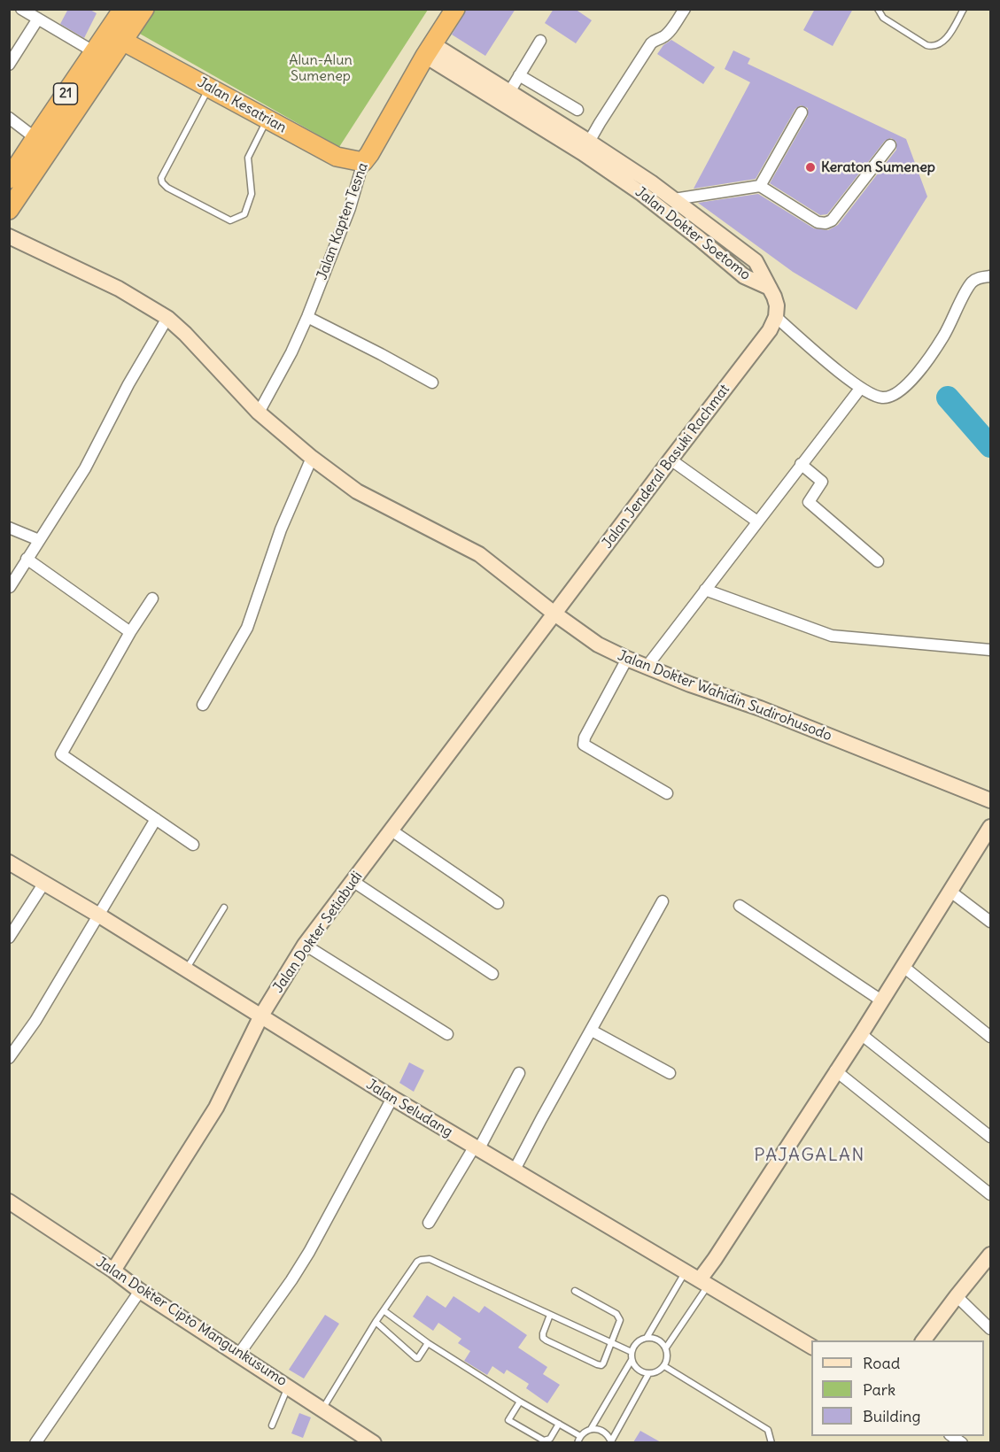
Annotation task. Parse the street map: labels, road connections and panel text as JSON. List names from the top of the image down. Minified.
{"streets":{"highway":["21","Jalan Kesatrian","Jalan Kapten Tesna"],"street":["Jalan Dokter Soetomo","Jalan Jenderal Basuki Rachmat","Jalan Dokter Wahidin Sudirohusodo","Jalan Dokter Setiabudi","Jalan Seludang","Jalan Dokter Cipto Mangunkusumo"]},"crossings":[["21","Jalan Kesatrian"],["Jalan Kesatrian","Jalan Kapten Tesna"],["Jalan Kapten Tesna","Jalan Dokter Soetomo"],["Jalan Kapten Tesna","Jalan Dokter Wahidin Sudirohusodo"],["Jalan Jenderal Basuki Rachmat","Jalan Dokter Wahidin Sudirohusodo"],["Jalan Jenderal Basuki Rachmat","Jalan Dokter Setiabudi"],["Jalan Dokter Wahidin Sudirohusodo","Jalan Dokter Setiabudi"],["Jalan Dokter Setiabudi","Jalan Seludang"],["Jalan Dokter Setiabudi","Jalan Dokter Cipto Mangunkusumo"]],"districts":["PAJAGALAN"],"parks":["Alun-Alun Sumenep"],"places":["Keraton Sumenep"],"legend":["Road","Park","Building"]}
